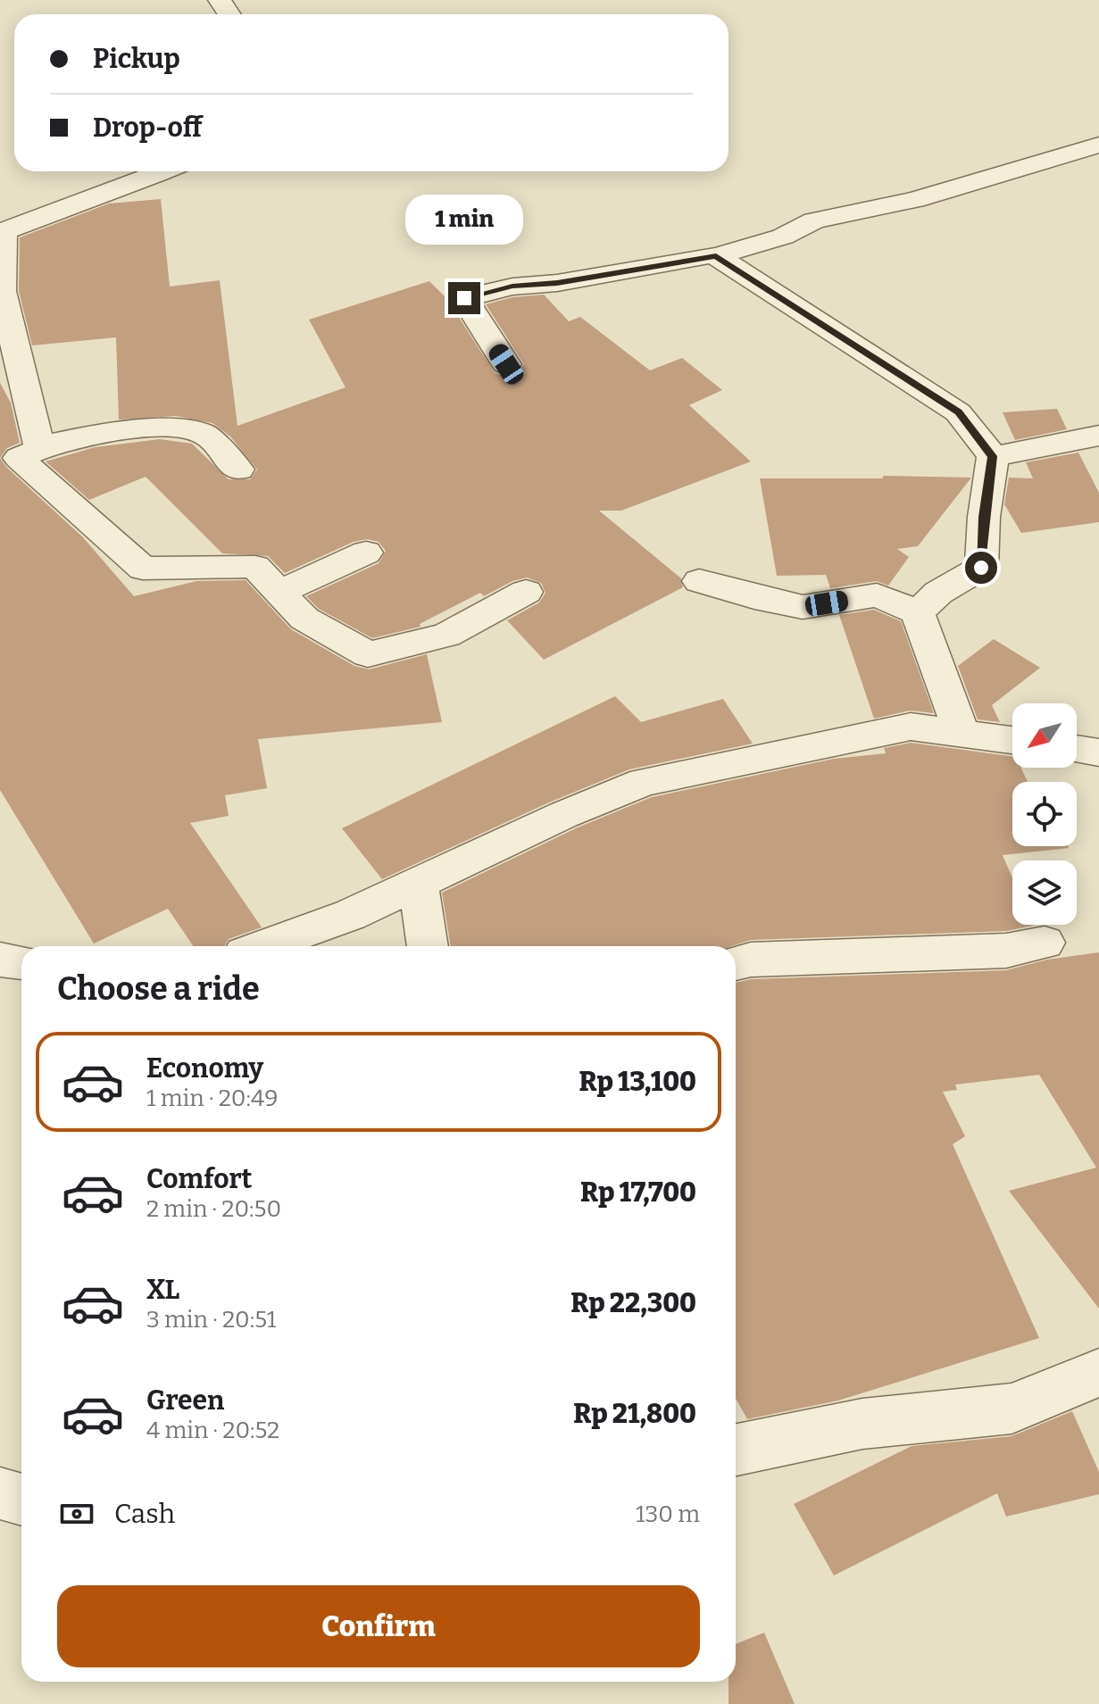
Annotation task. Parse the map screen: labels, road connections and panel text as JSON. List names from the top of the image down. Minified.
{"north":"bottom left","page":{"banner":["Pickup","Drop-off"],"bubble":"1 min","heading":"Choose a ride","list":[{"name":"Economy","note":"1 min · 20:49","value":"Rp 13,100"},{"name":"Comfort","note":"2 min · 20:50","value":"Rp 17,700"},{"name":"XL","note":"3 min · 20:51","value":"Rp 22,300"},{"name":"Green","note":"4 min · 20:52","value":"Rp 21,800"}],"pay":["Cash","130 m"],"buttons":"Confirm"}}
